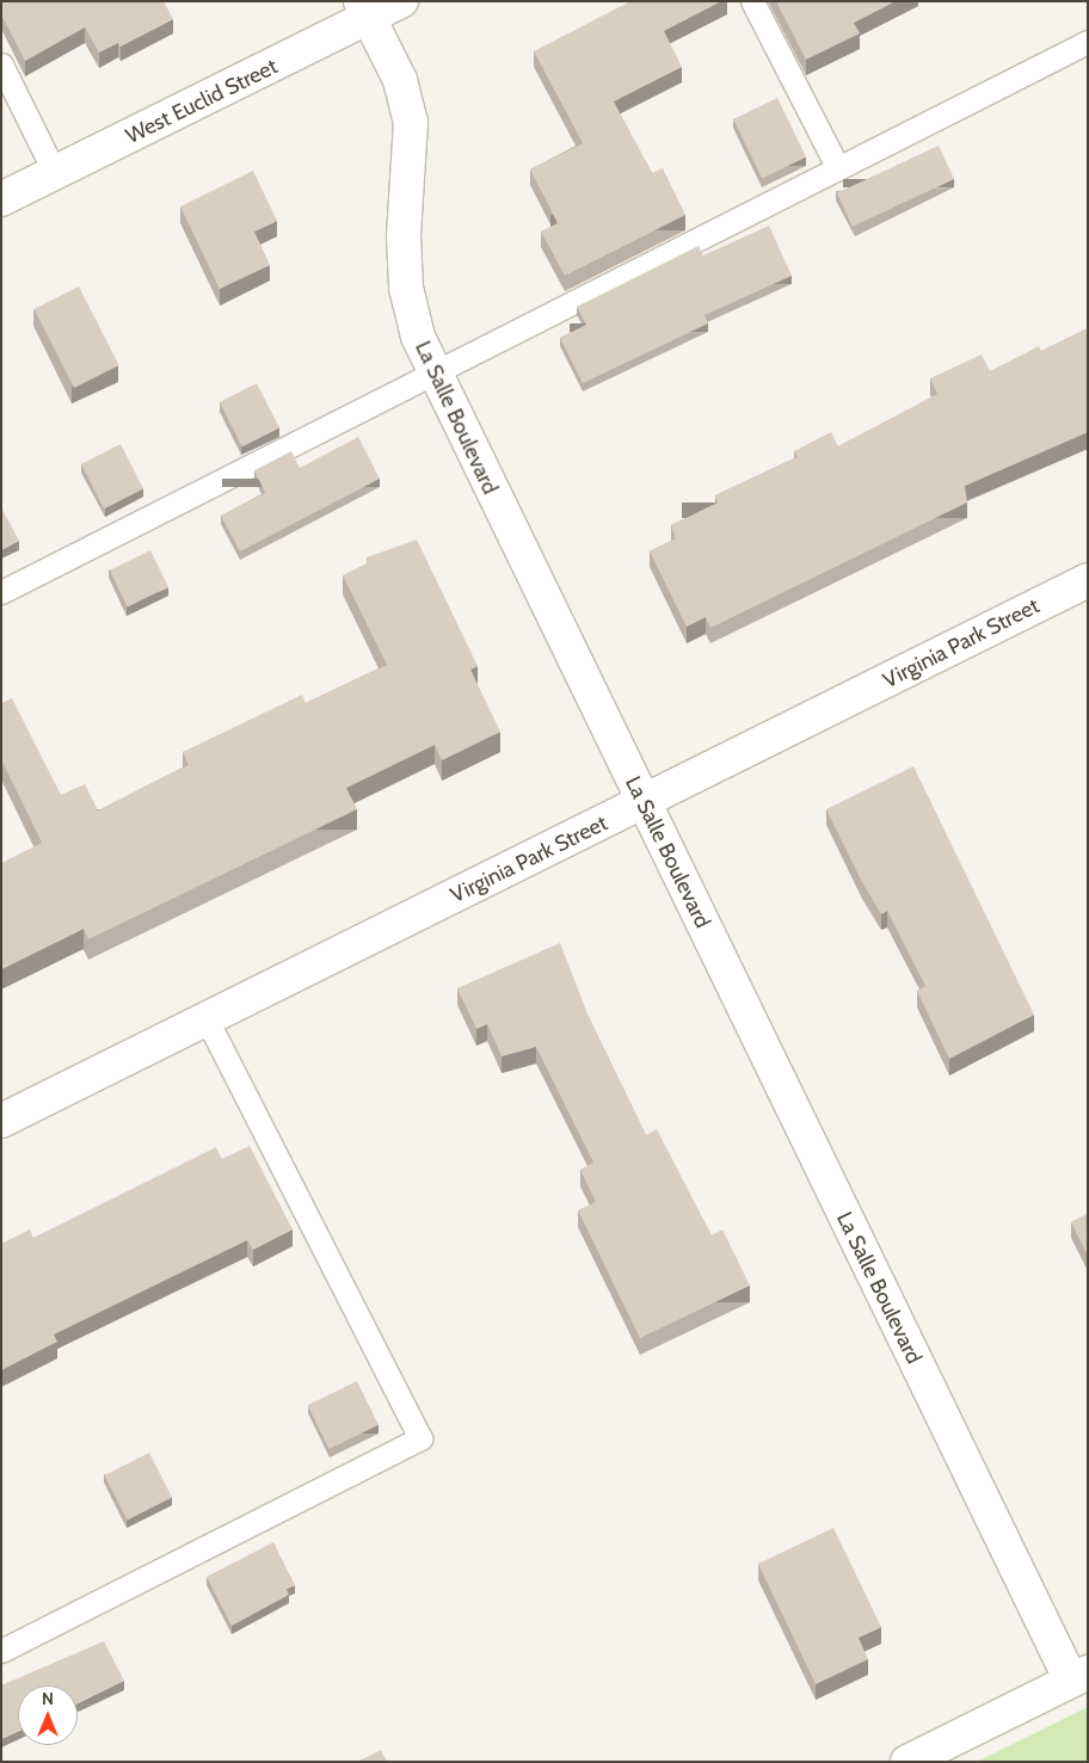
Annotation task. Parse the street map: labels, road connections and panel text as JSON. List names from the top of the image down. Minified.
{"streets":{"street":["West Euclid Street","La Salle Boulevard","Virginia Park Street"]},"crossings":[["West Euclid Street","La Salle Boulevard"],["La Salle Boulevard","Virginia Park Street"]],"north":"top"}
